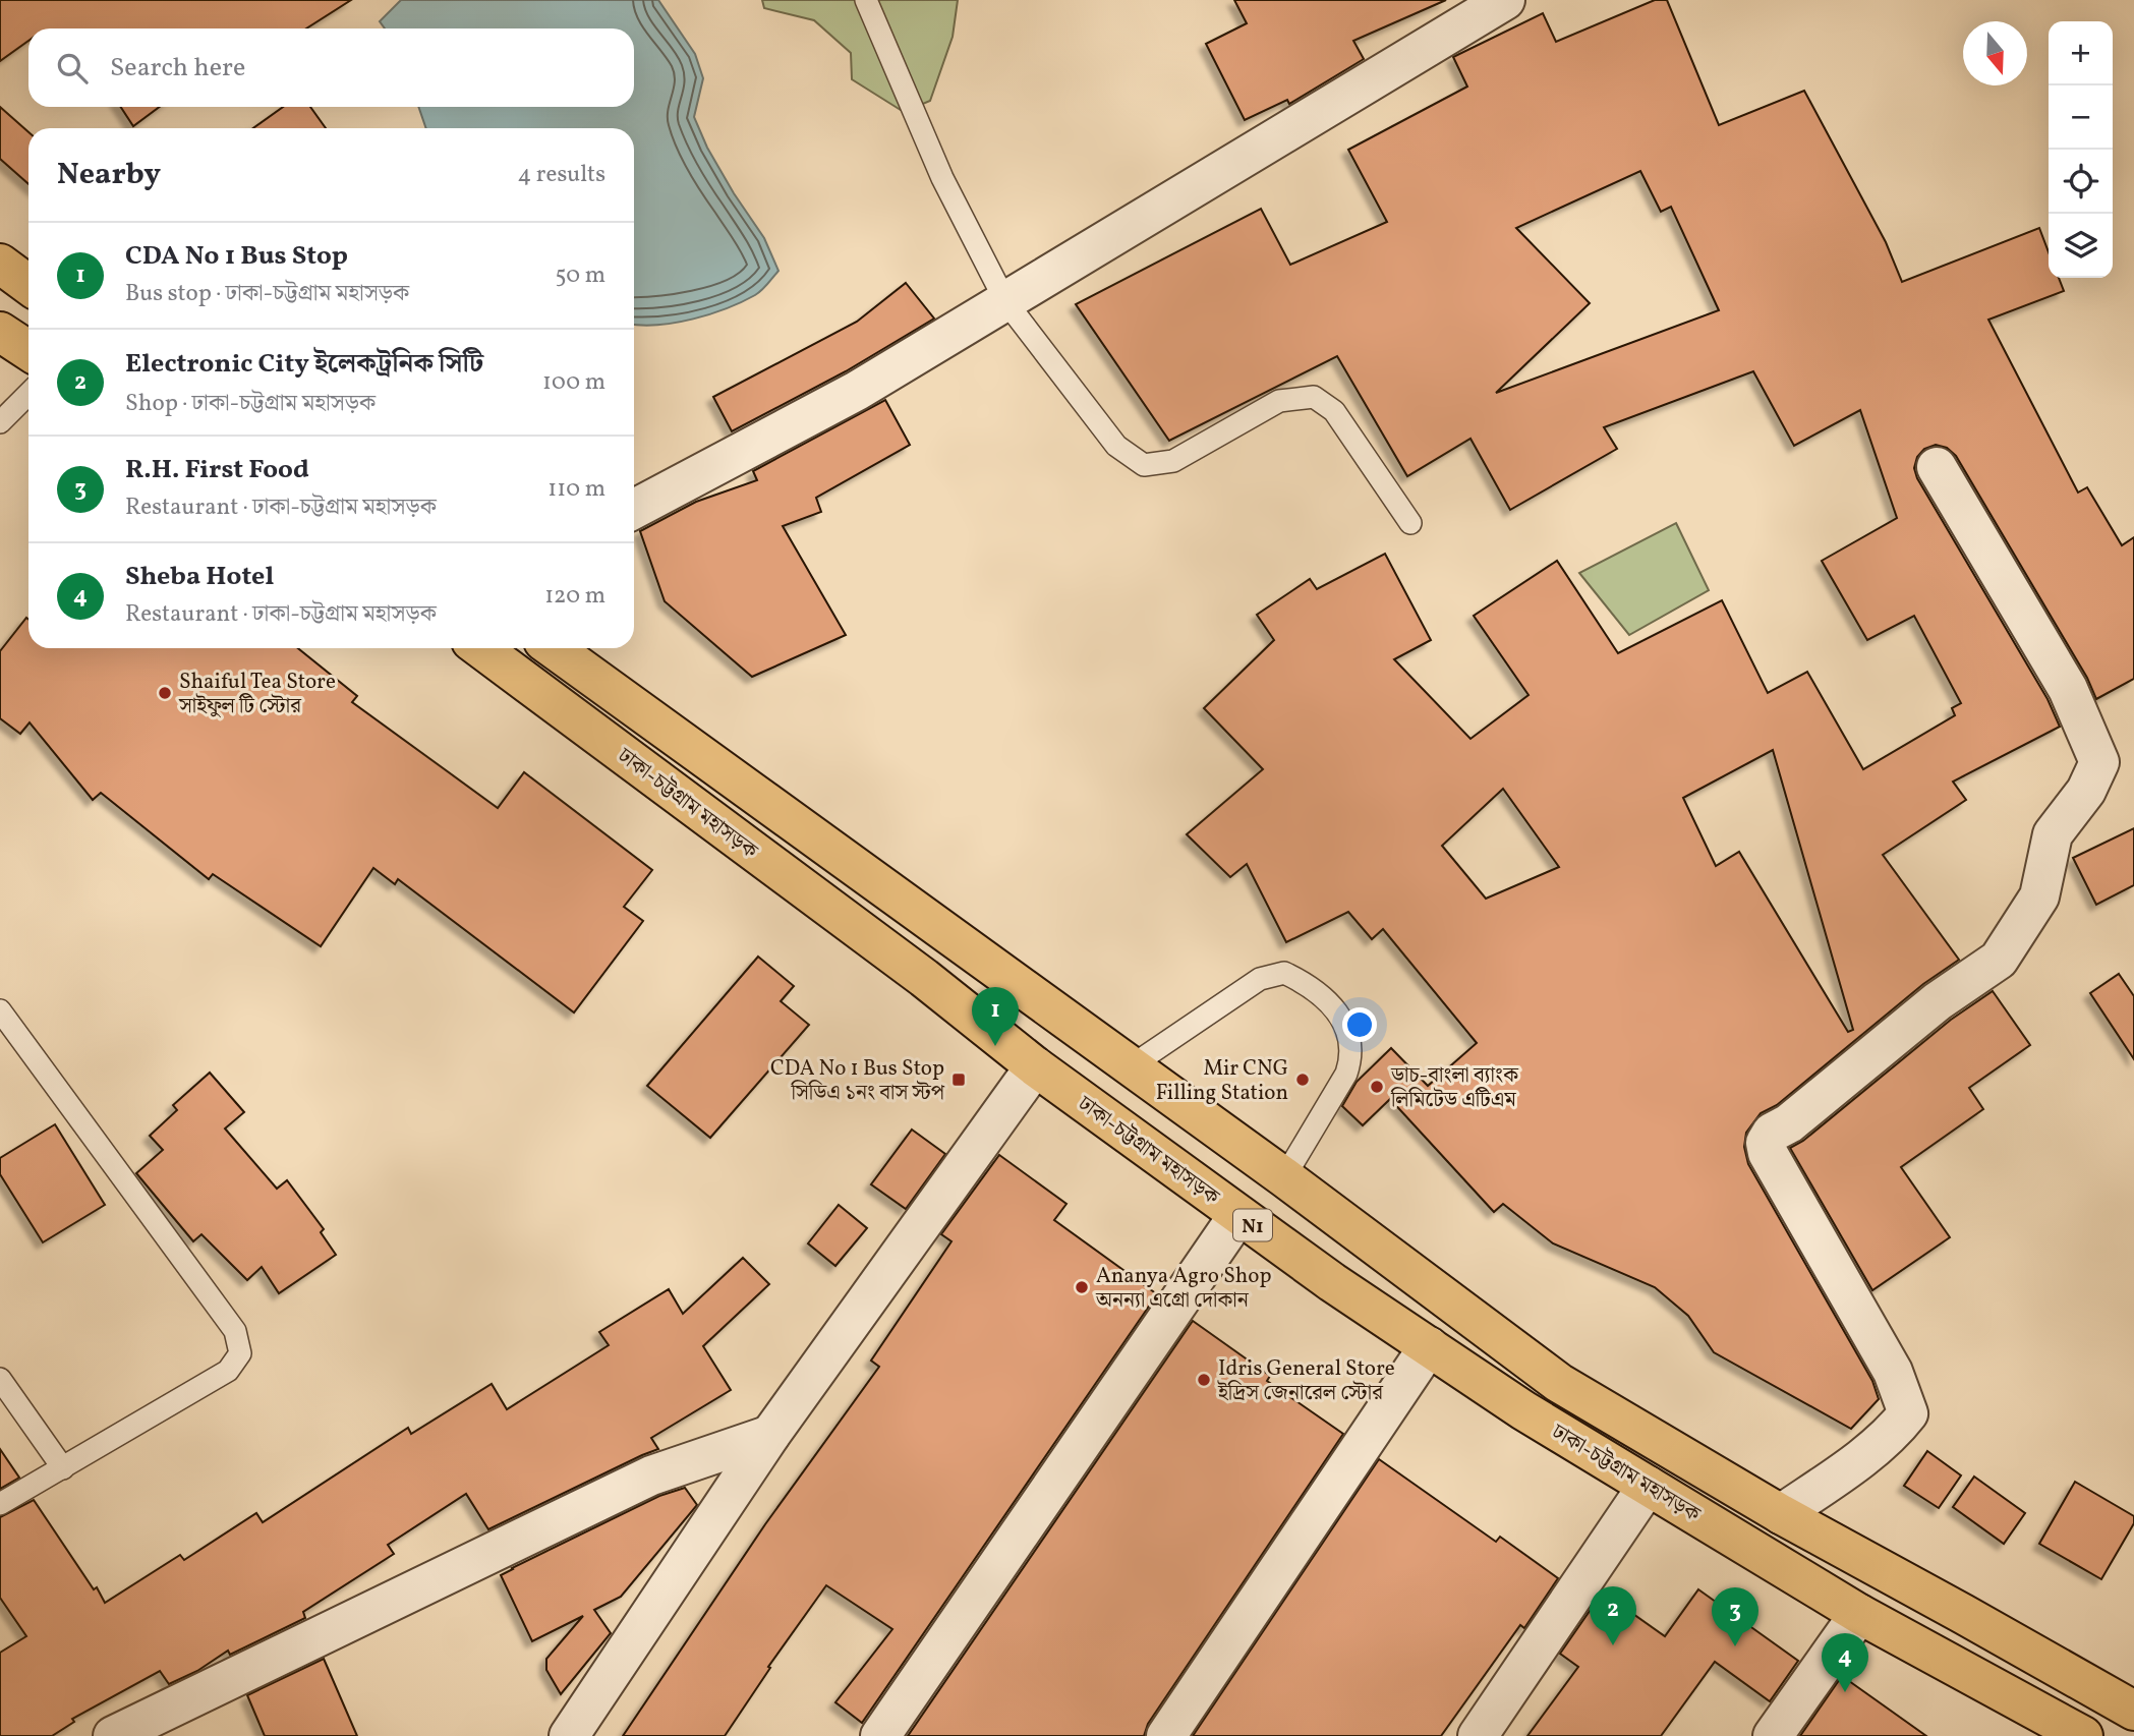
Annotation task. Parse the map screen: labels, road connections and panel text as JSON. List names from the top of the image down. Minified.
{"streets":{"highway":["ঢাকা-চট্টগ্রাম মহাসড়ক","N1"]},"places":{"other":["Shaiful Tea Store সাইফুল টি স্টোর","Mir CNG Filling Station","ডাচ-বাংলা ব্যাংক লিমিটেড এটিএম","Ananya Agro Shop অনন্যা এগ্রো দোকান","Idris General Store ইদ্রিস জেনারেল স্টোর"],"transit":["CDA No 1 Bus Stop সিডিএ ১নং বাস স্টপ"]},"north":"bottom","page":{"map_buttons":["+","−"],"search":"Search here","heading":["Nearby","4 results"],"list":[{"mark":"1","name":"CDA No 1 Bus Stop","note":"Bus stop · ঢাকা-চট্টগ্রাম মহাসড়ক","value":"50 m"},{"mark":"2","name":"Electronic City ইলেকট্রনিক সিটি","note":"Shop · ঢাকা-চট্টগ্রাম মহাসড়ক","value":"100 m"},{"mark":"3","name":"R.H. First Food","note":"Restaurant · ঢাকা-চট্টগ্রাম মহাসড়ক","value":"110 m"},{"mark":"4","name":"Sheba Hotel","note":"Restaurant · ঢাকা-চট্টগ্রাম মহাসড়ক","value":"120 m"}],"pins":["1","2","3","4"]}}
